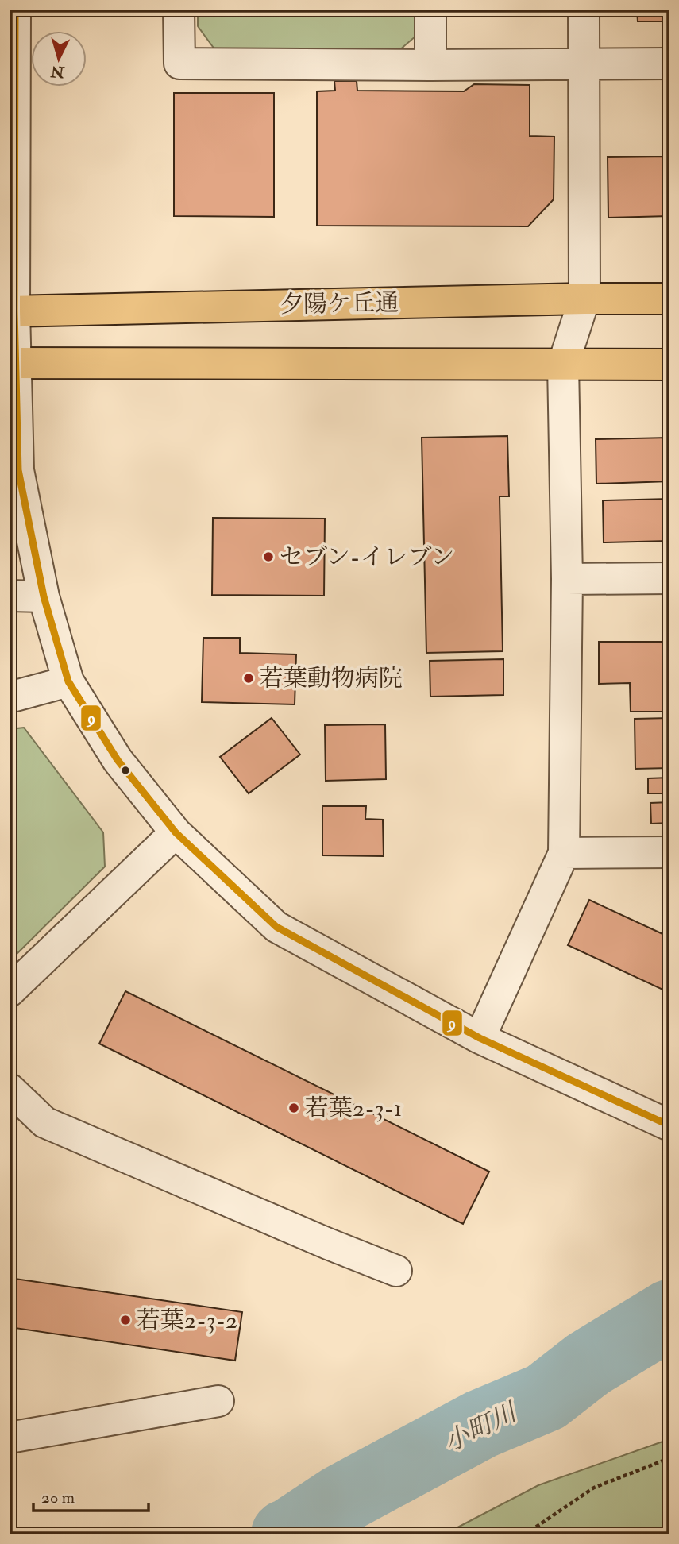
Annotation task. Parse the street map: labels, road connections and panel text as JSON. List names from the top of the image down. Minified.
{"streets":{"main road":["夕陽ケ丘通"]},"water":["小町川"],"places":["セブン-イレブン","若葉動物病院","若葉2-3-1","若葉2-3-2"],"lines":["transit line 9"],"scale_bar":"20 m","north":"bottom"}
